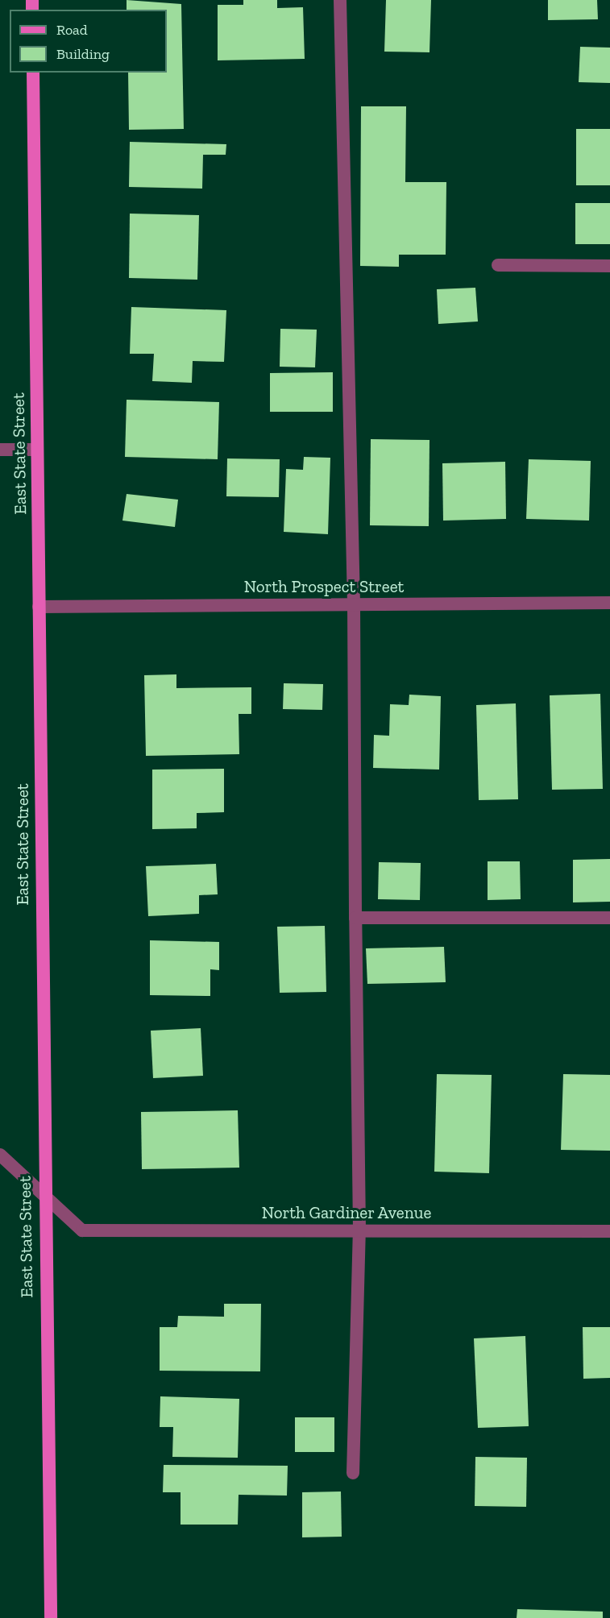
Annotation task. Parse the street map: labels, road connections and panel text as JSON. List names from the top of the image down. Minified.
{"streets":{"main road":["East State Street"],"street":["North Prospect Street","North Gardiner Avenue"]},"crossings":[["East State Street","North Prospect Street"],["East State Street","North Gardiner Avenue"]],"legend":["Road","Building"]}
